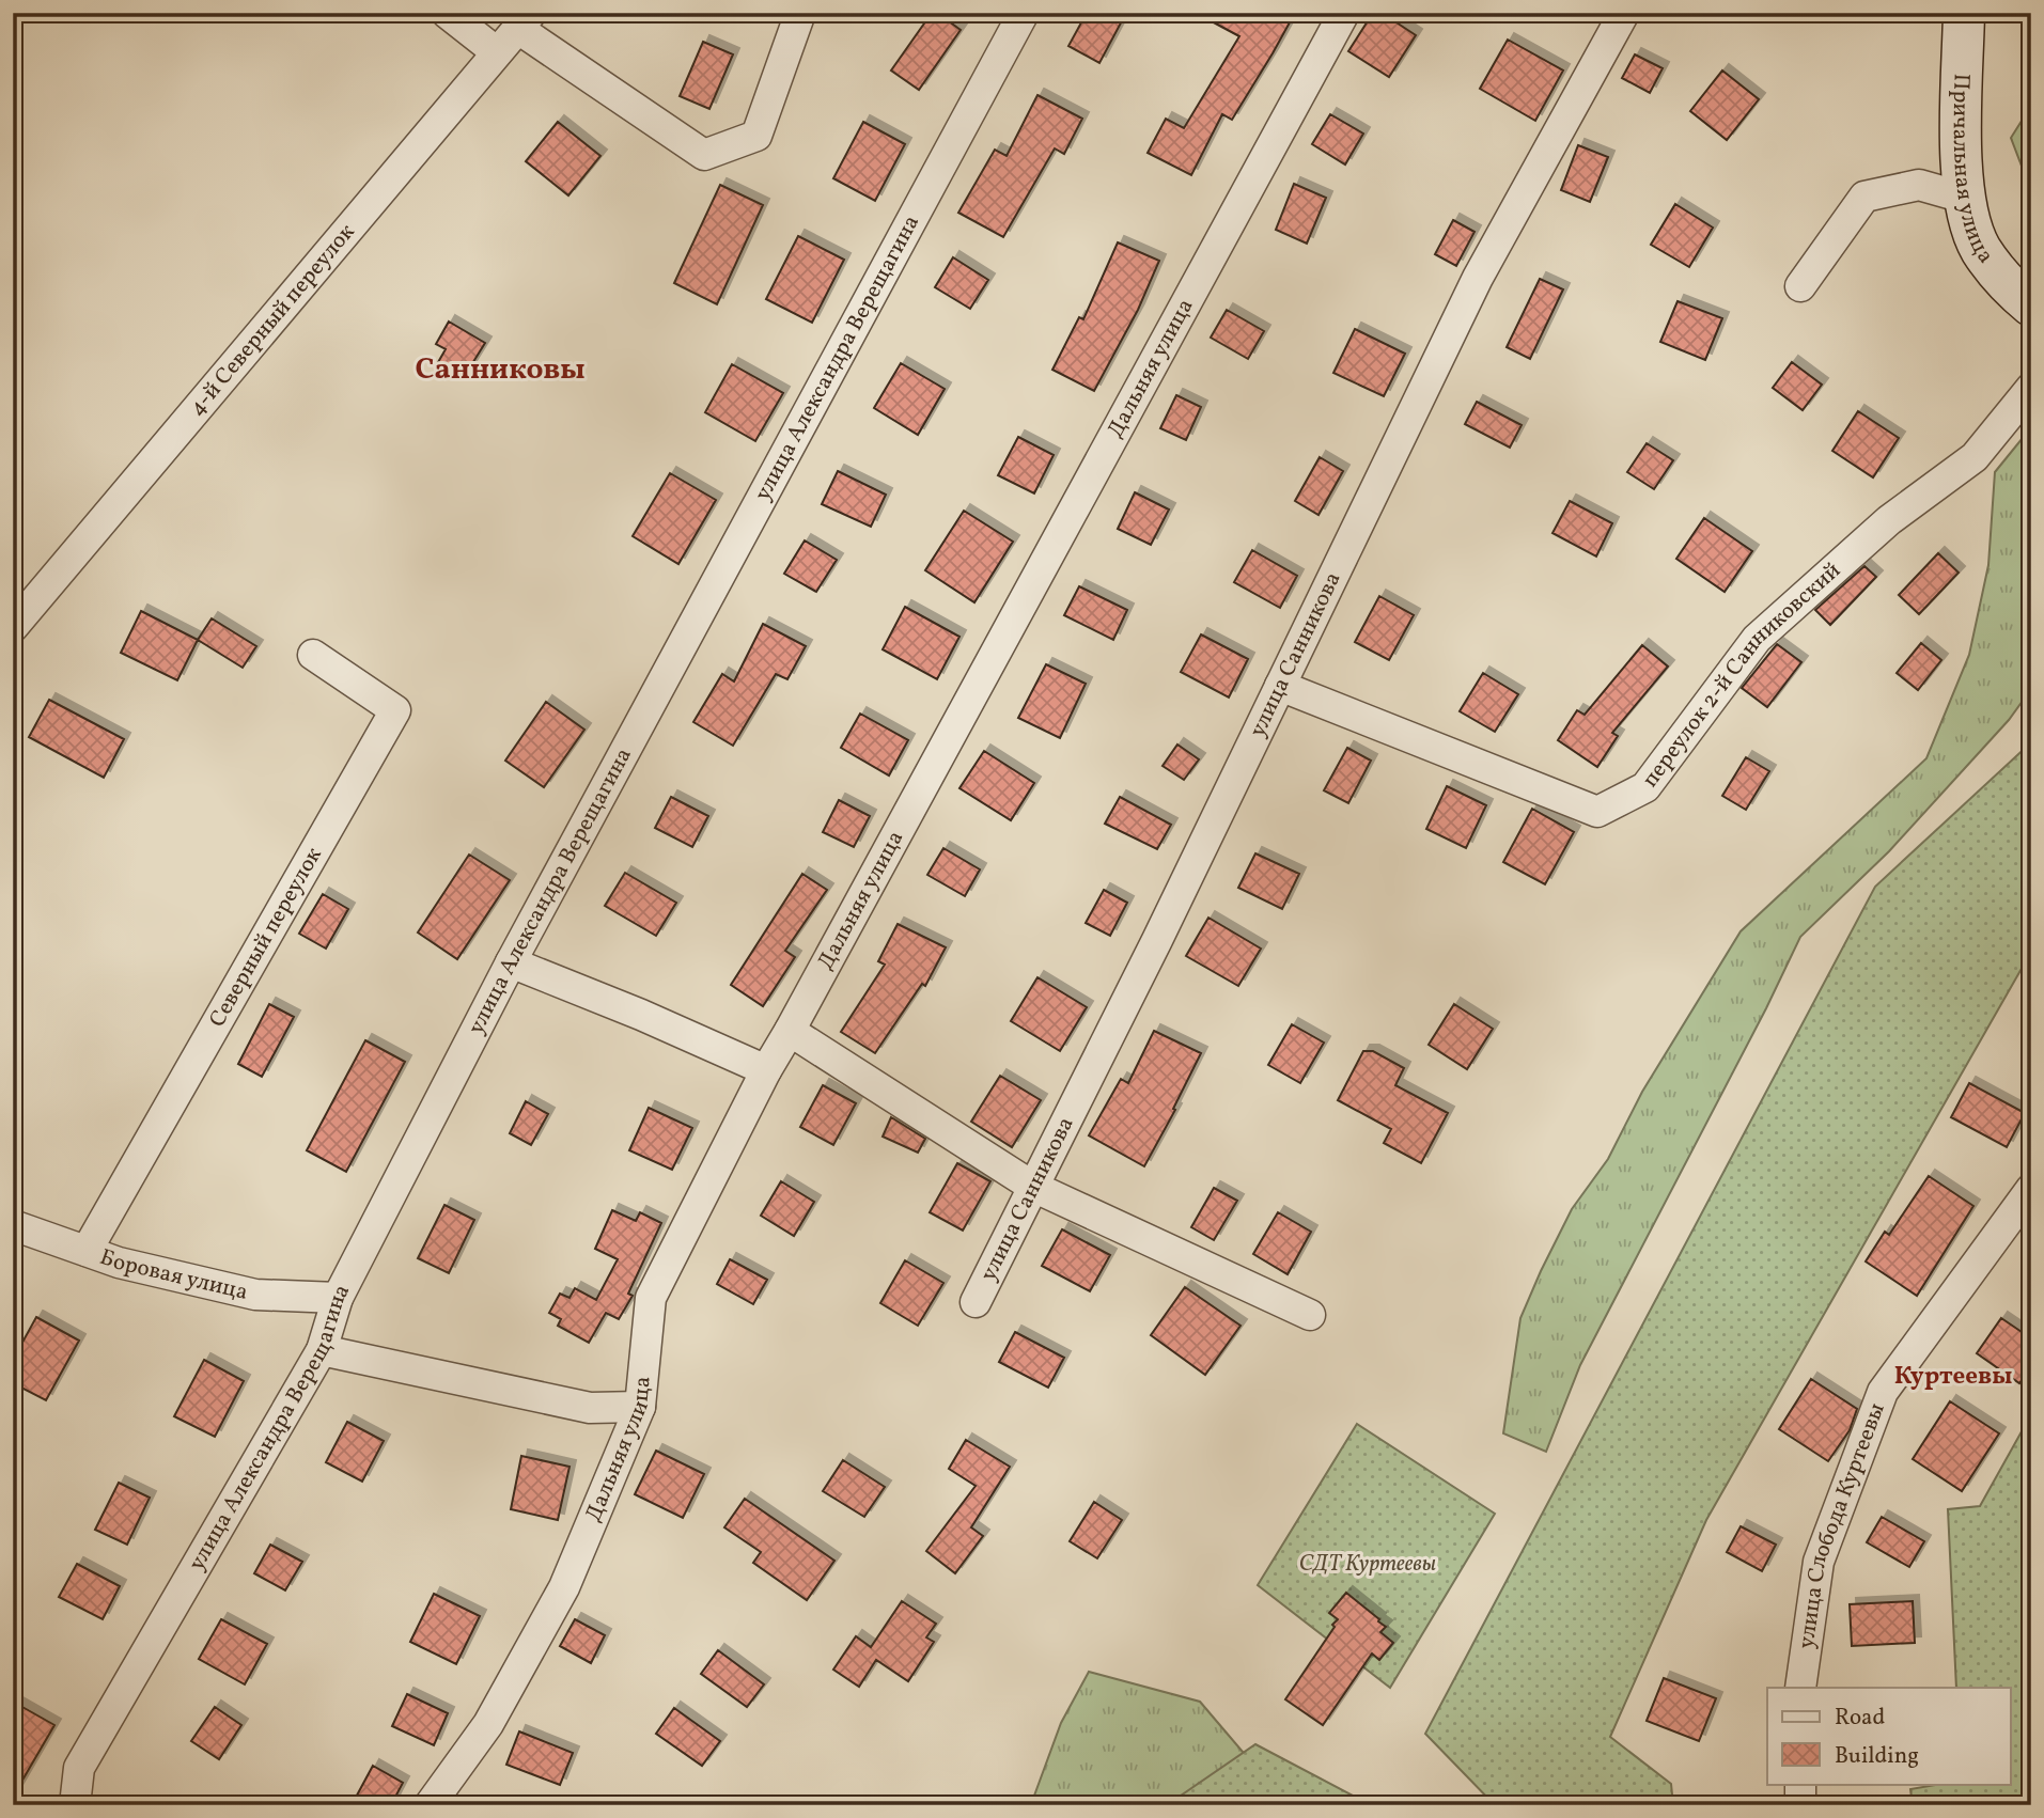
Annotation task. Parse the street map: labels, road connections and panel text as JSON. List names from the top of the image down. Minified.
{"streets":{"street":["Причальная улица","4-й Северный переулок","улица Александра Верещагина","Дальняя улица","улица Санникова","переулок 2-й Санниковский","Северный переулок","Боровая улица","улица Слобода Куртеевы"]},"crossings":[["улица Александра Верещагина","Боровая улица"],["улица Санникова","переулок 2-й Санниковский"],["Северный переулок","Боровая улица"]],"districts":["Санниковы","Куртеевы"],"parks":["СДТ Куртеевы"],"legend":["Road","Building"]}
